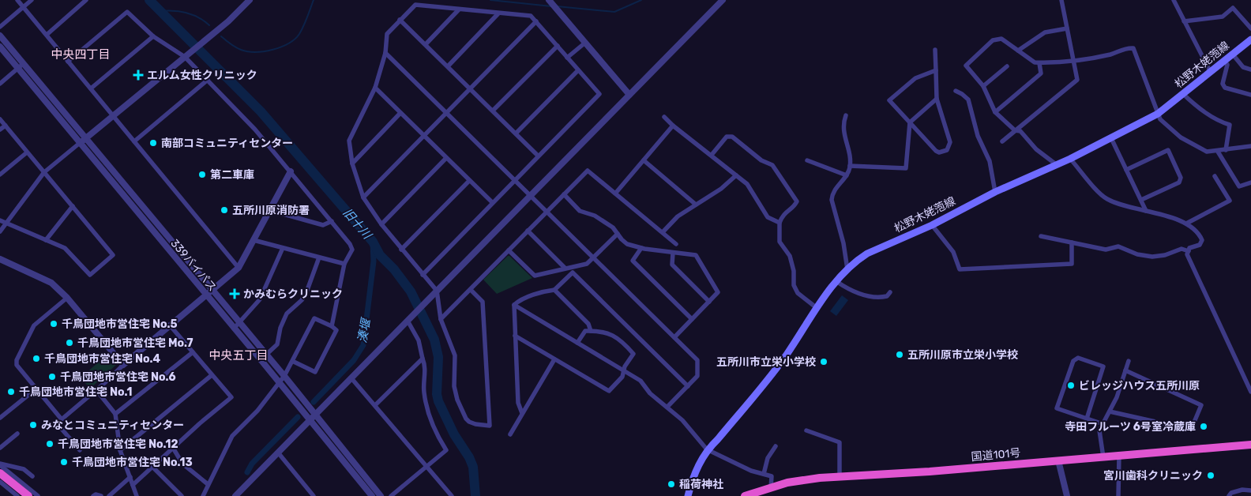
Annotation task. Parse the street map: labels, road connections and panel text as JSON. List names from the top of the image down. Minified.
{"streets":{"highway":["国道101号"],"main road":["松野木姥萢線"],"street":["339バイパス"]},"districts":["中央四丁目","中央五丁目"],"water":["旧十川","湊堰"],"places":{"health":["エルム女性クリニック","かみむらクリニック"],"other":["南部コミュニティセンター","第二車庫","五所川原消防署","千鳥団地市営住宅 No.5","千鳥団地市営住宅 Mo.7","五所川原市立栄小学校","千鳥団地市営住宅 No.4","五所川市立栄小学校","千鳥団地市営住宅 No.6","ビレッジハウス五所川原","千鳥団地市営住宅 No.1","みなとコミュニティセンター","寺田フルーツ 6号室冷蔵庫","千鳥団地市営住宅 No.12","千鳥団地市営住宅 No.13","宮川歯科クリニック","稲荷神社"]}}
